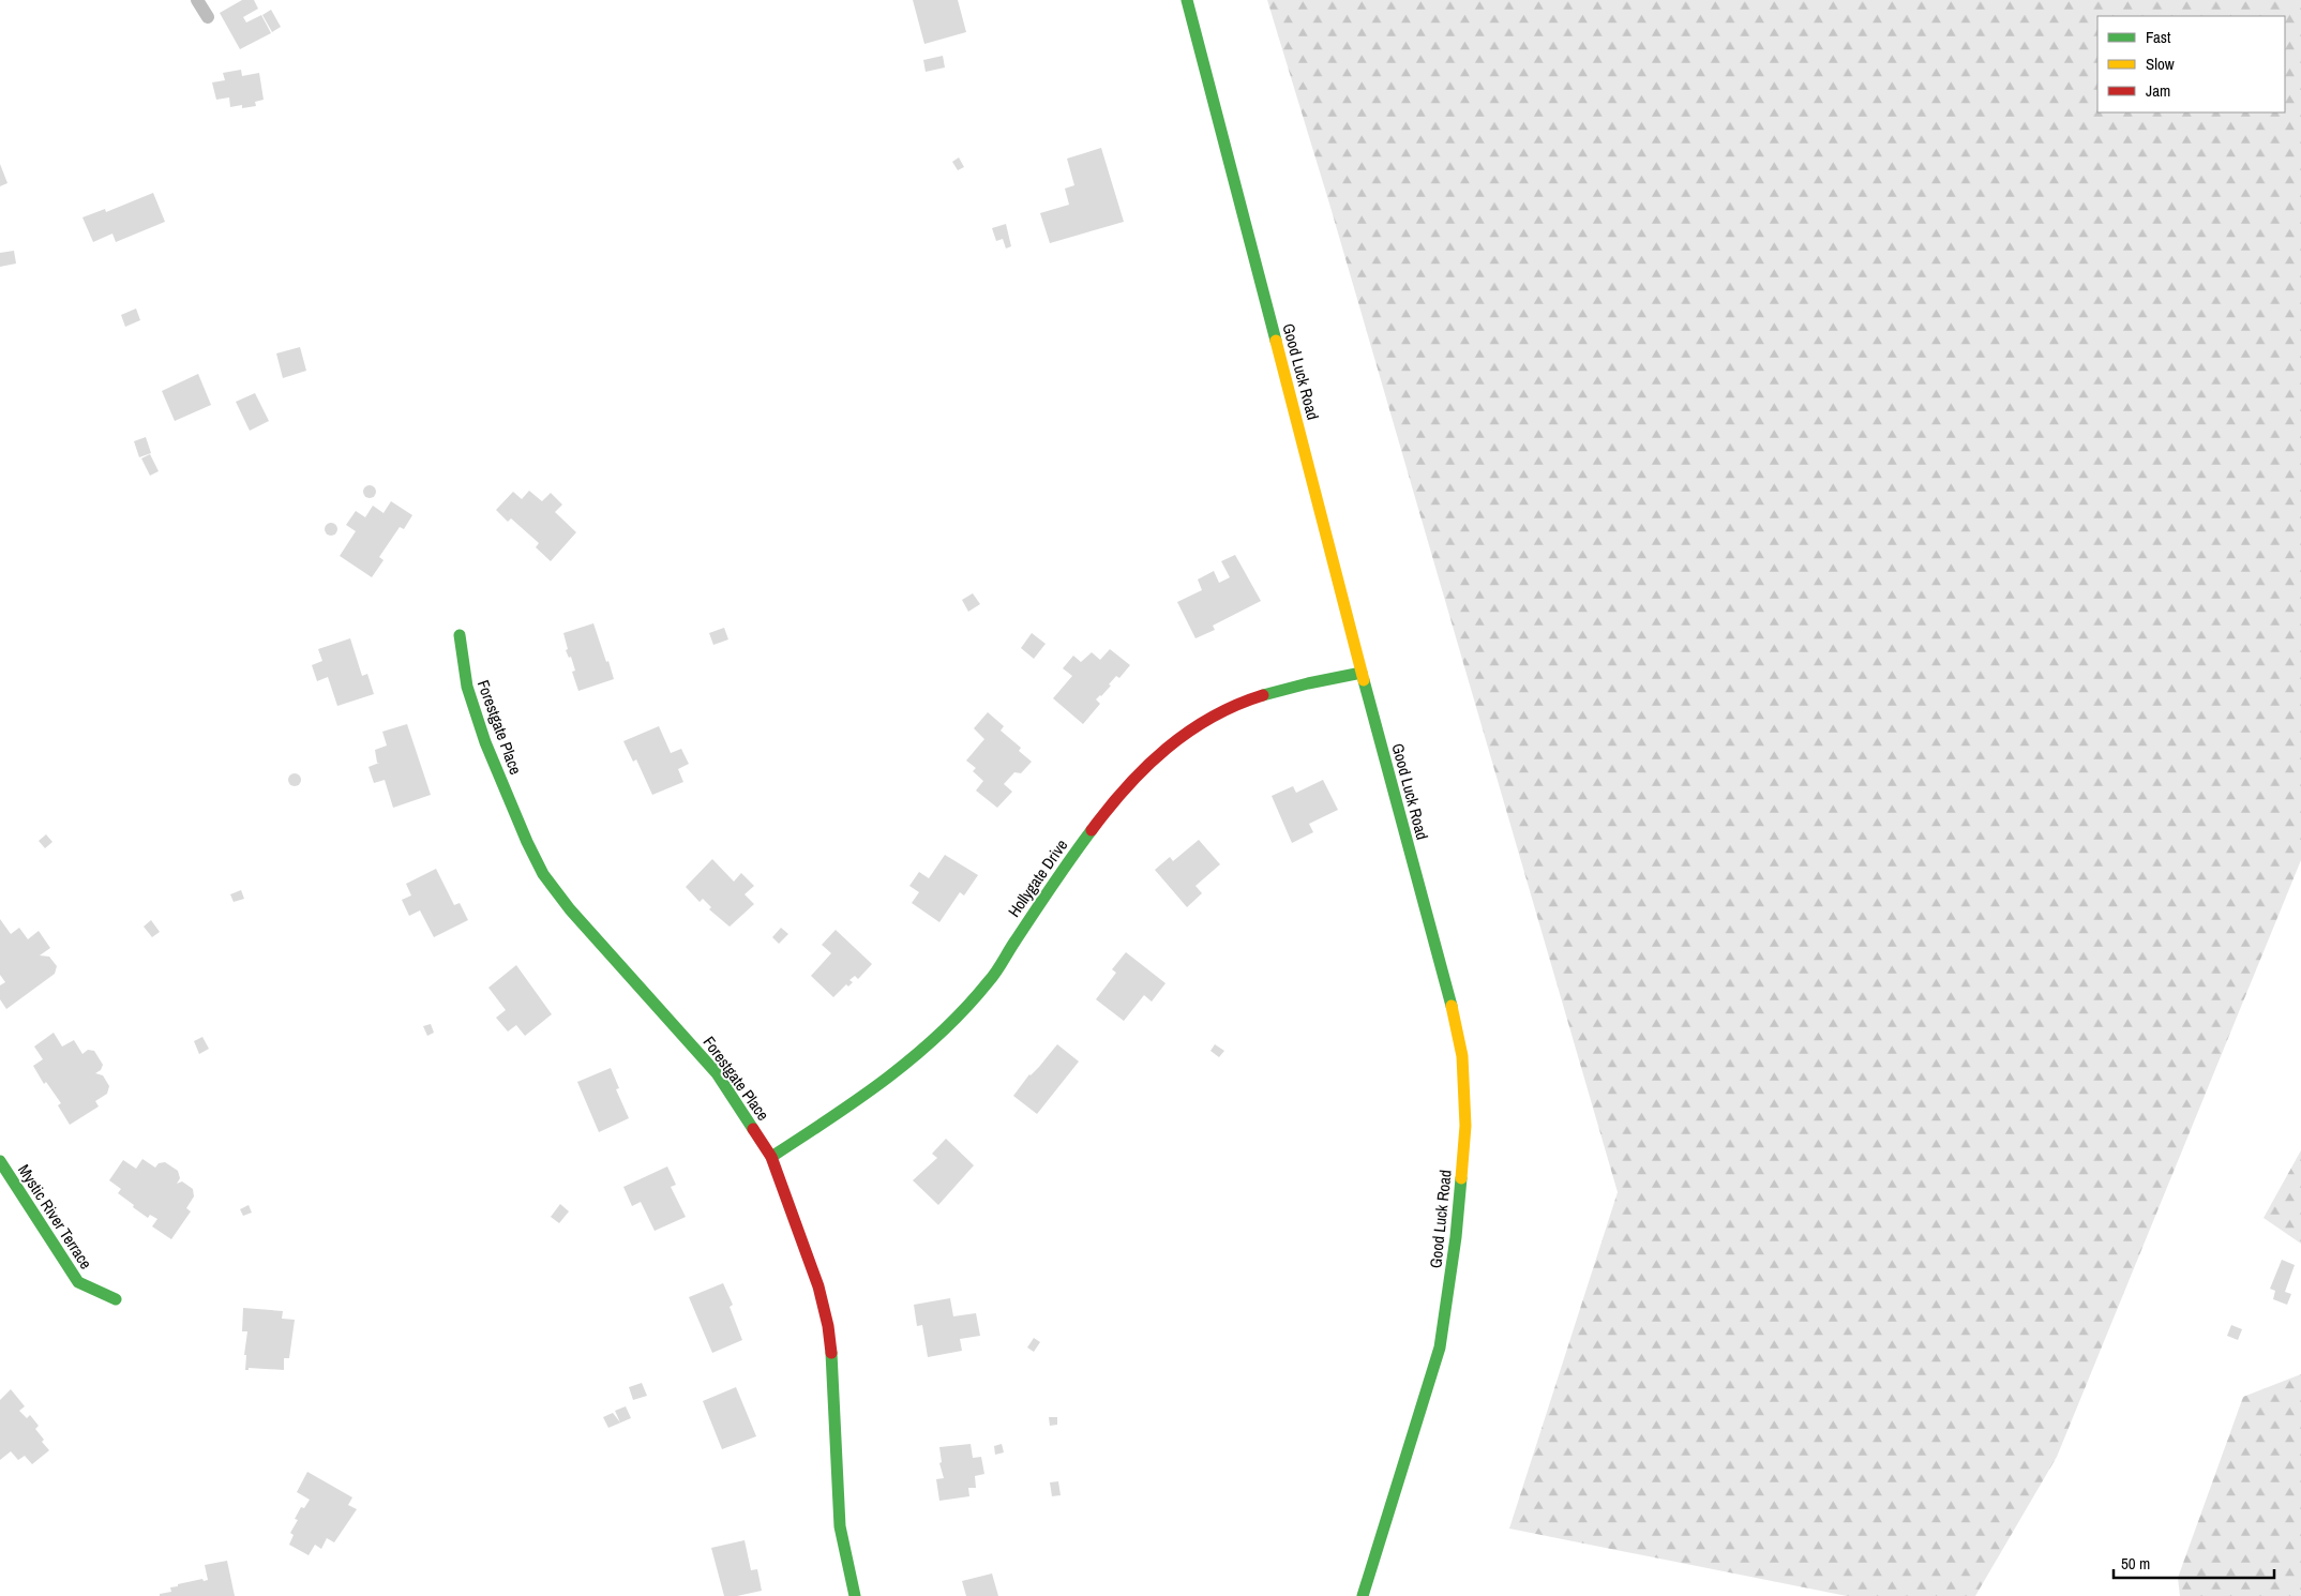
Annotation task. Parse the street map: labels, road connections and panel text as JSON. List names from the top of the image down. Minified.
{"streets":{"street":["Good Luck Road","Forestgate Place","Hollygate Drive","Mystic River Terrace"]},"crossings":[["Good Luck Road","Hollygate Drive"],["Forestgate Place","Hollygate Drive"]],"legend":["Fast","Slow","Jam"],"scale_bar":"50 m"}
